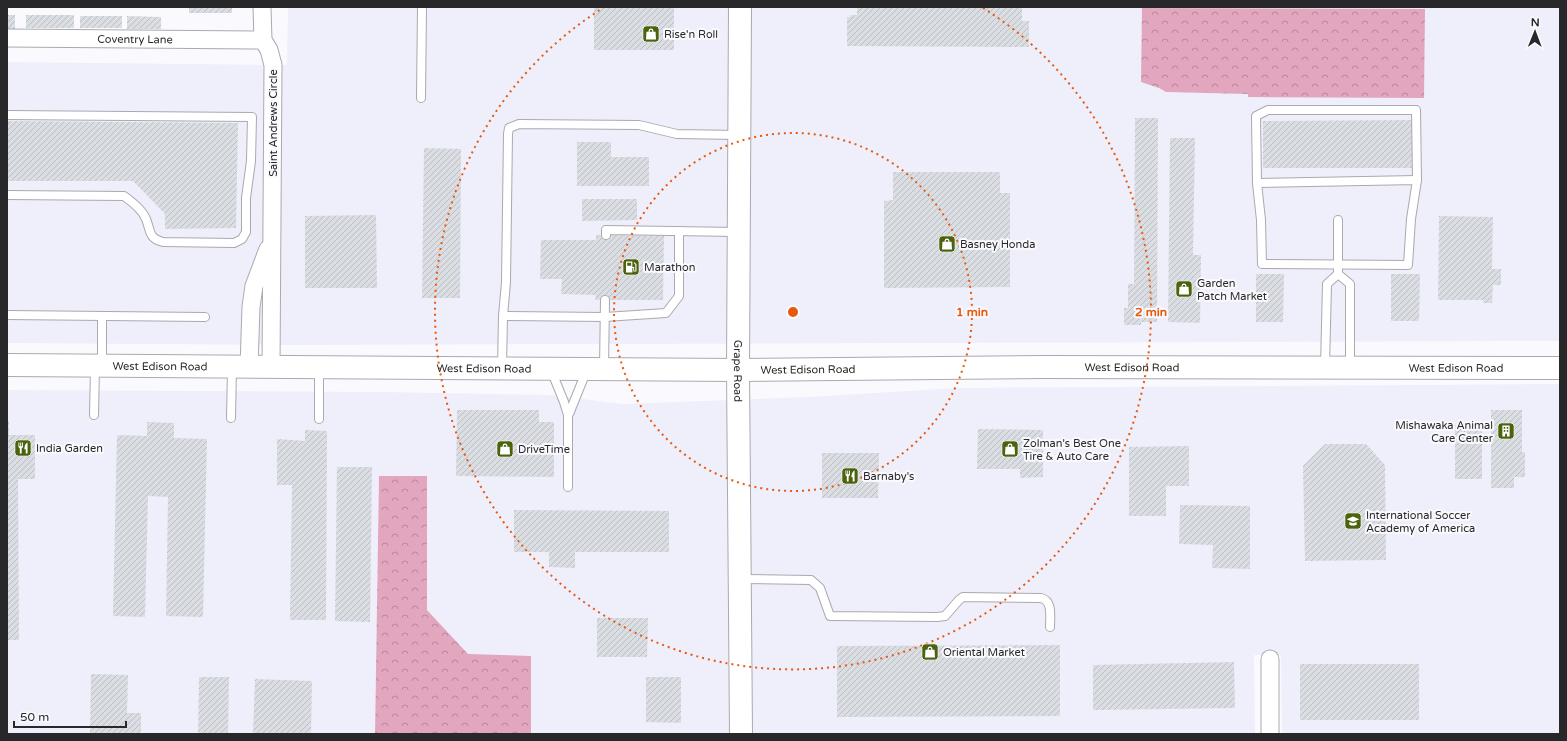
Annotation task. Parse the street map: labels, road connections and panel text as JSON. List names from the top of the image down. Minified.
{"streets":{"main road":["West Edison Road","Grape Road"],"street":["Coventry Lane","Saint Andrews Circle"]},"crossings":[["Coventry Lane","Saint Andrews Circle"],["Saint Andrews Circle","West Edison Road"],["West Edison Road","Grape Road"]],"places":{"shop":["Rise'n Roll","Basney Honda","Garden Patch Market","DriveTime","Zolman's Best One Tire & Auto Care","Oriental Market"],"fuel station":["Marathon"],"building":["Mishawaka Animal Care Center"],"restaurant":["India Garden","Barnaby's"],"school or university":["International Soccer Academy of America"]},"scale_bar":"50 m","north":"top","rings":["1 min","2 min"]}
